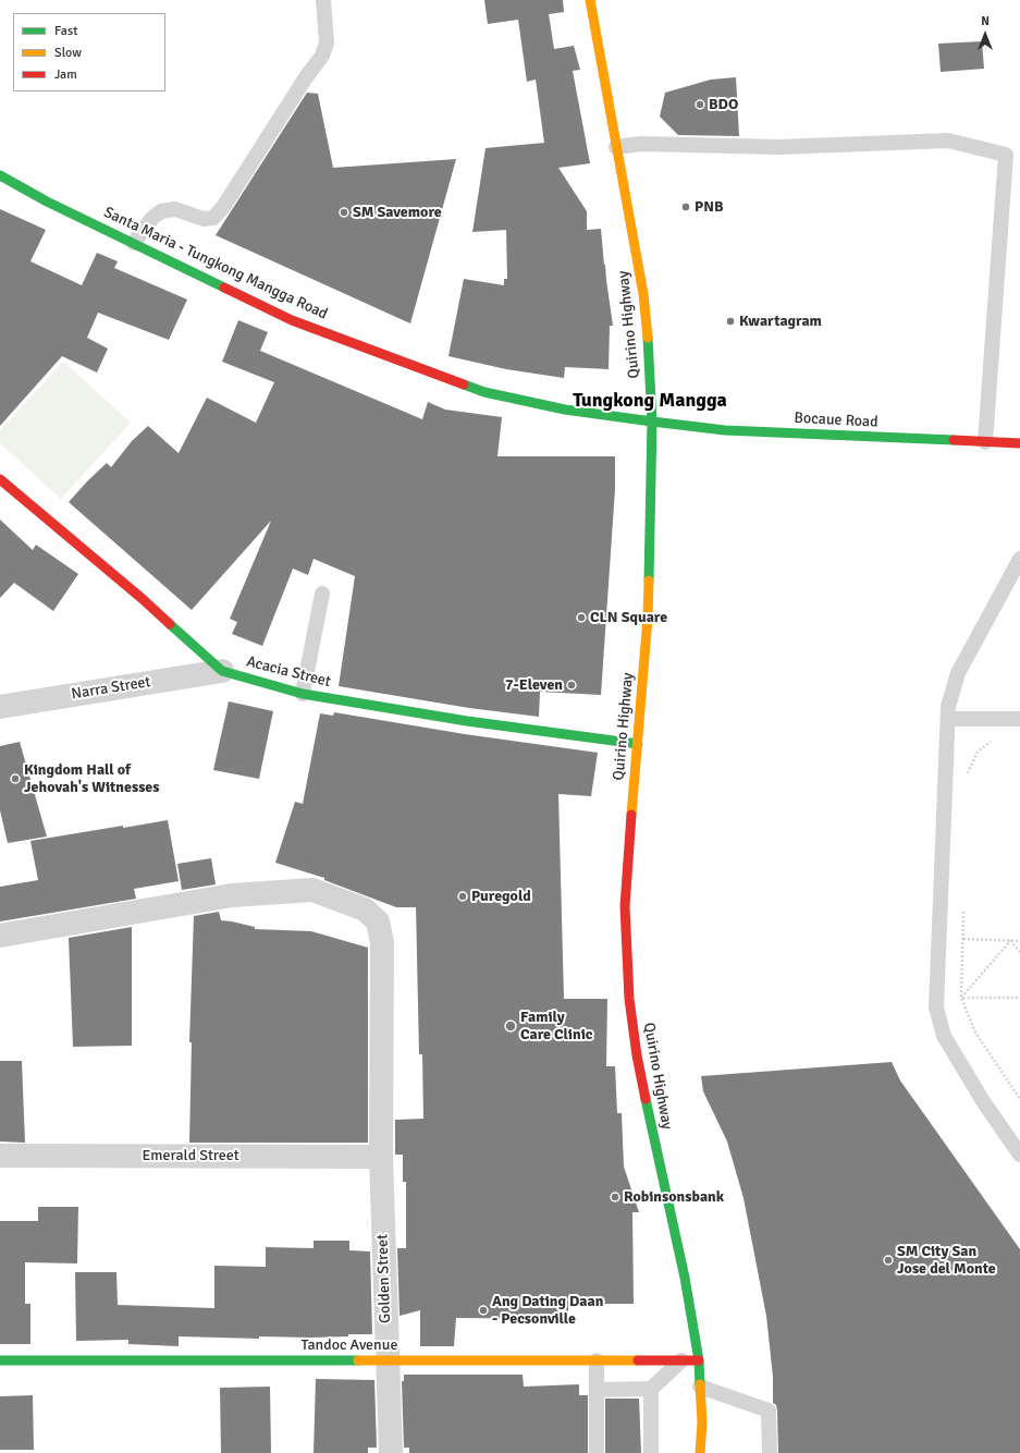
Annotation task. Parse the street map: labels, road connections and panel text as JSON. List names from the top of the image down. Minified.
{"streets":{"main road":["Santa Maria - Tungkong Mangga Road","Quirino Highway","Bocaue Road","Acacia Street","Tandoc Avenue"],"street":["Narra Street","Emerald Street","Golden Street"]},"crossings":[["Santa Maria - Tungkong Mangga Road","Quirino Highway"],["Santa Maria - Tungkong Mangga Road","Bocaue Road"],["Quirino Highway","Bocaue Road"],["Quirino Highway","Acacia Street"],["Quirino Highway","Tandoc Avenue"],["Acacia Street","Narra Street"],["Emerald Street","Golden Street"],["Golden Street","Tandoc Avenue"]],"districts":["Tungkong Mangga"],"places":["BDO","PNB","SM Savemore","Kwartagram","CLN Square","7-Eleven","Kingdom Hall of Jehovah's Witnesses","Puregold","Family Care Clinic","Robinsonsbank","SM City San Jose del Monte","Ang Dating Daan - Pecsonville"],"legend":["Fast","Slow","Jam"],"north":"top"}
